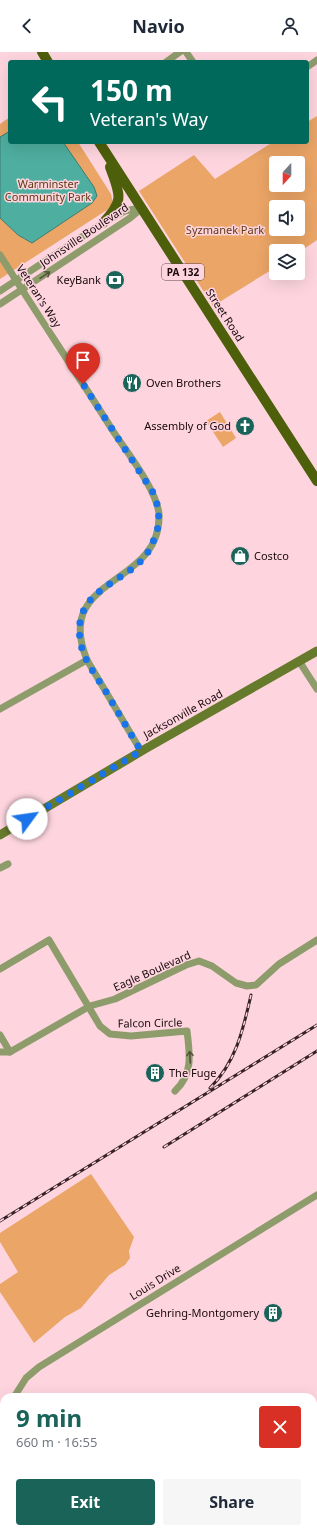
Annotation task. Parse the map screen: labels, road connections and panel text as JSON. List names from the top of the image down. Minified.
{"streets":{"main road":["PA 132","Street Road","Jacksonville Road"],"street":["Johnsville Boulevard","Veteran's Way","Eagle Boulevard","Falcon Circle","Louis Drive"]},"crossings":[["Johnsville Boulevard","Veteran's Way"],["Johnsville Boulevard","Street Road"],["Veteran's Way","Jacksonville Road"],["Eagle Boulevard","Falcon Circle"]],"parks":["Warminster Community Park","Syzmanek Park"],"places":{"bank":["KeyBank"],"restaurant":["Oven Brothers"],"church":["Assembly of God"],"shop":["Costco"],"building":["The Fuge","Gehring-Montgomery"]},"north":"bottom","page":{"header":"Navio","turn":["150 m","Veteran's Way"],"heading":["9 min","660 m · 16:55"],"buttons":["Exit","Share"]}}
